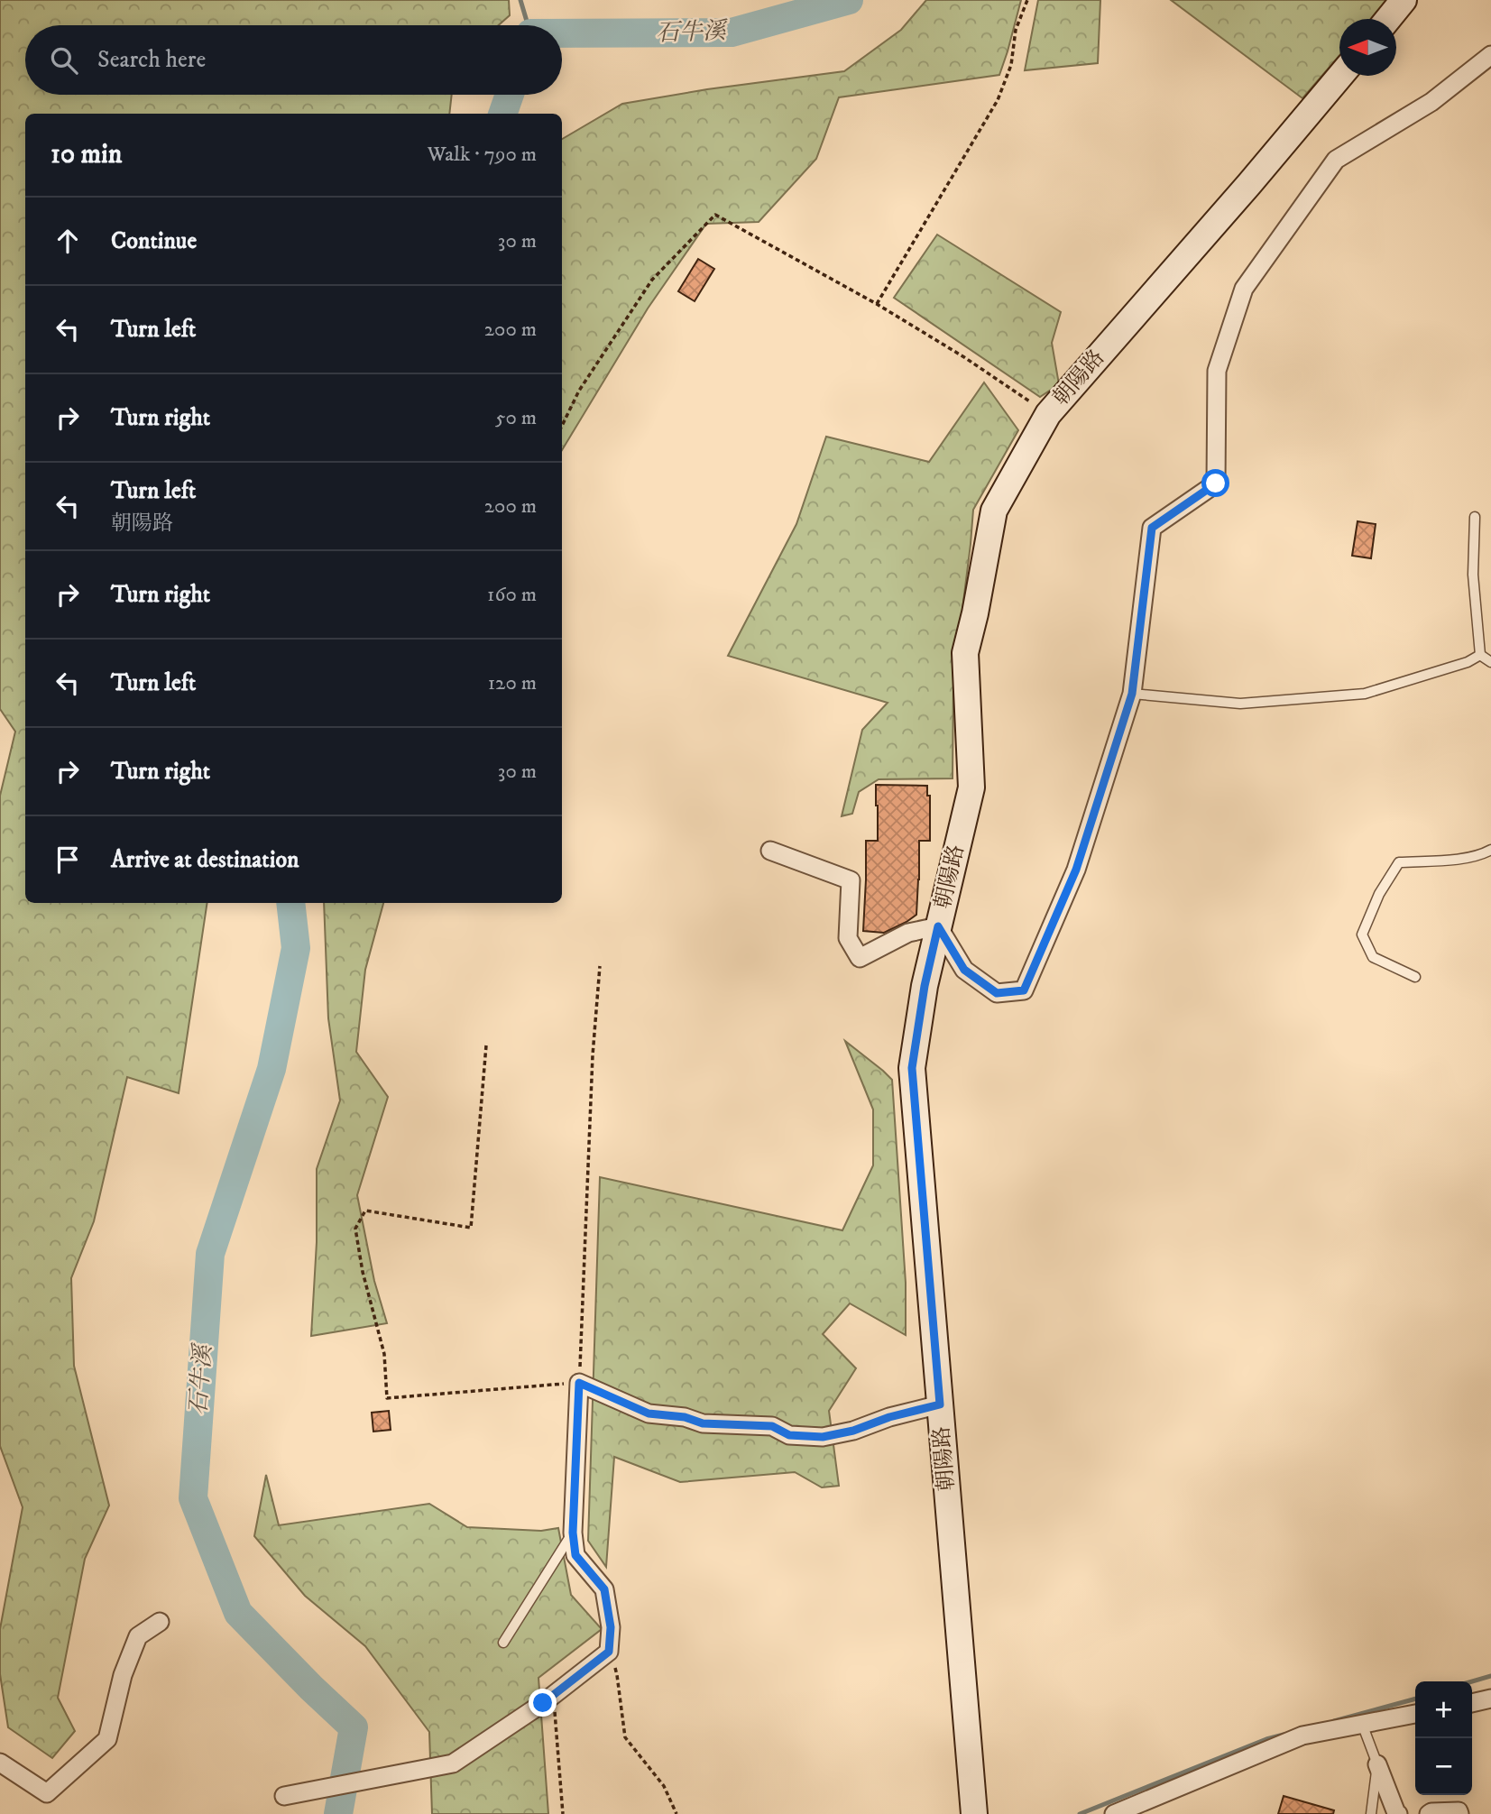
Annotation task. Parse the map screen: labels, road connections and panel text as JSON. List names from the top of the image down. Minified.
{"streets":{"main road":["朝陽路"]},"water":["石牛溪"],"north":"left","page":{"search":"Search here","heading":["10 min","Walk · 790 m"],"list":[["Continue","30 m"],["Turn left","200 m"],["Turn right","50 m"],["Turn left","朝陽路","200 m"],["Turn right","160 m"],["Turn left","120 m"],["Turn right","30 m"],"Arrive at destination"],"map_buttons":["+","−"]}}
